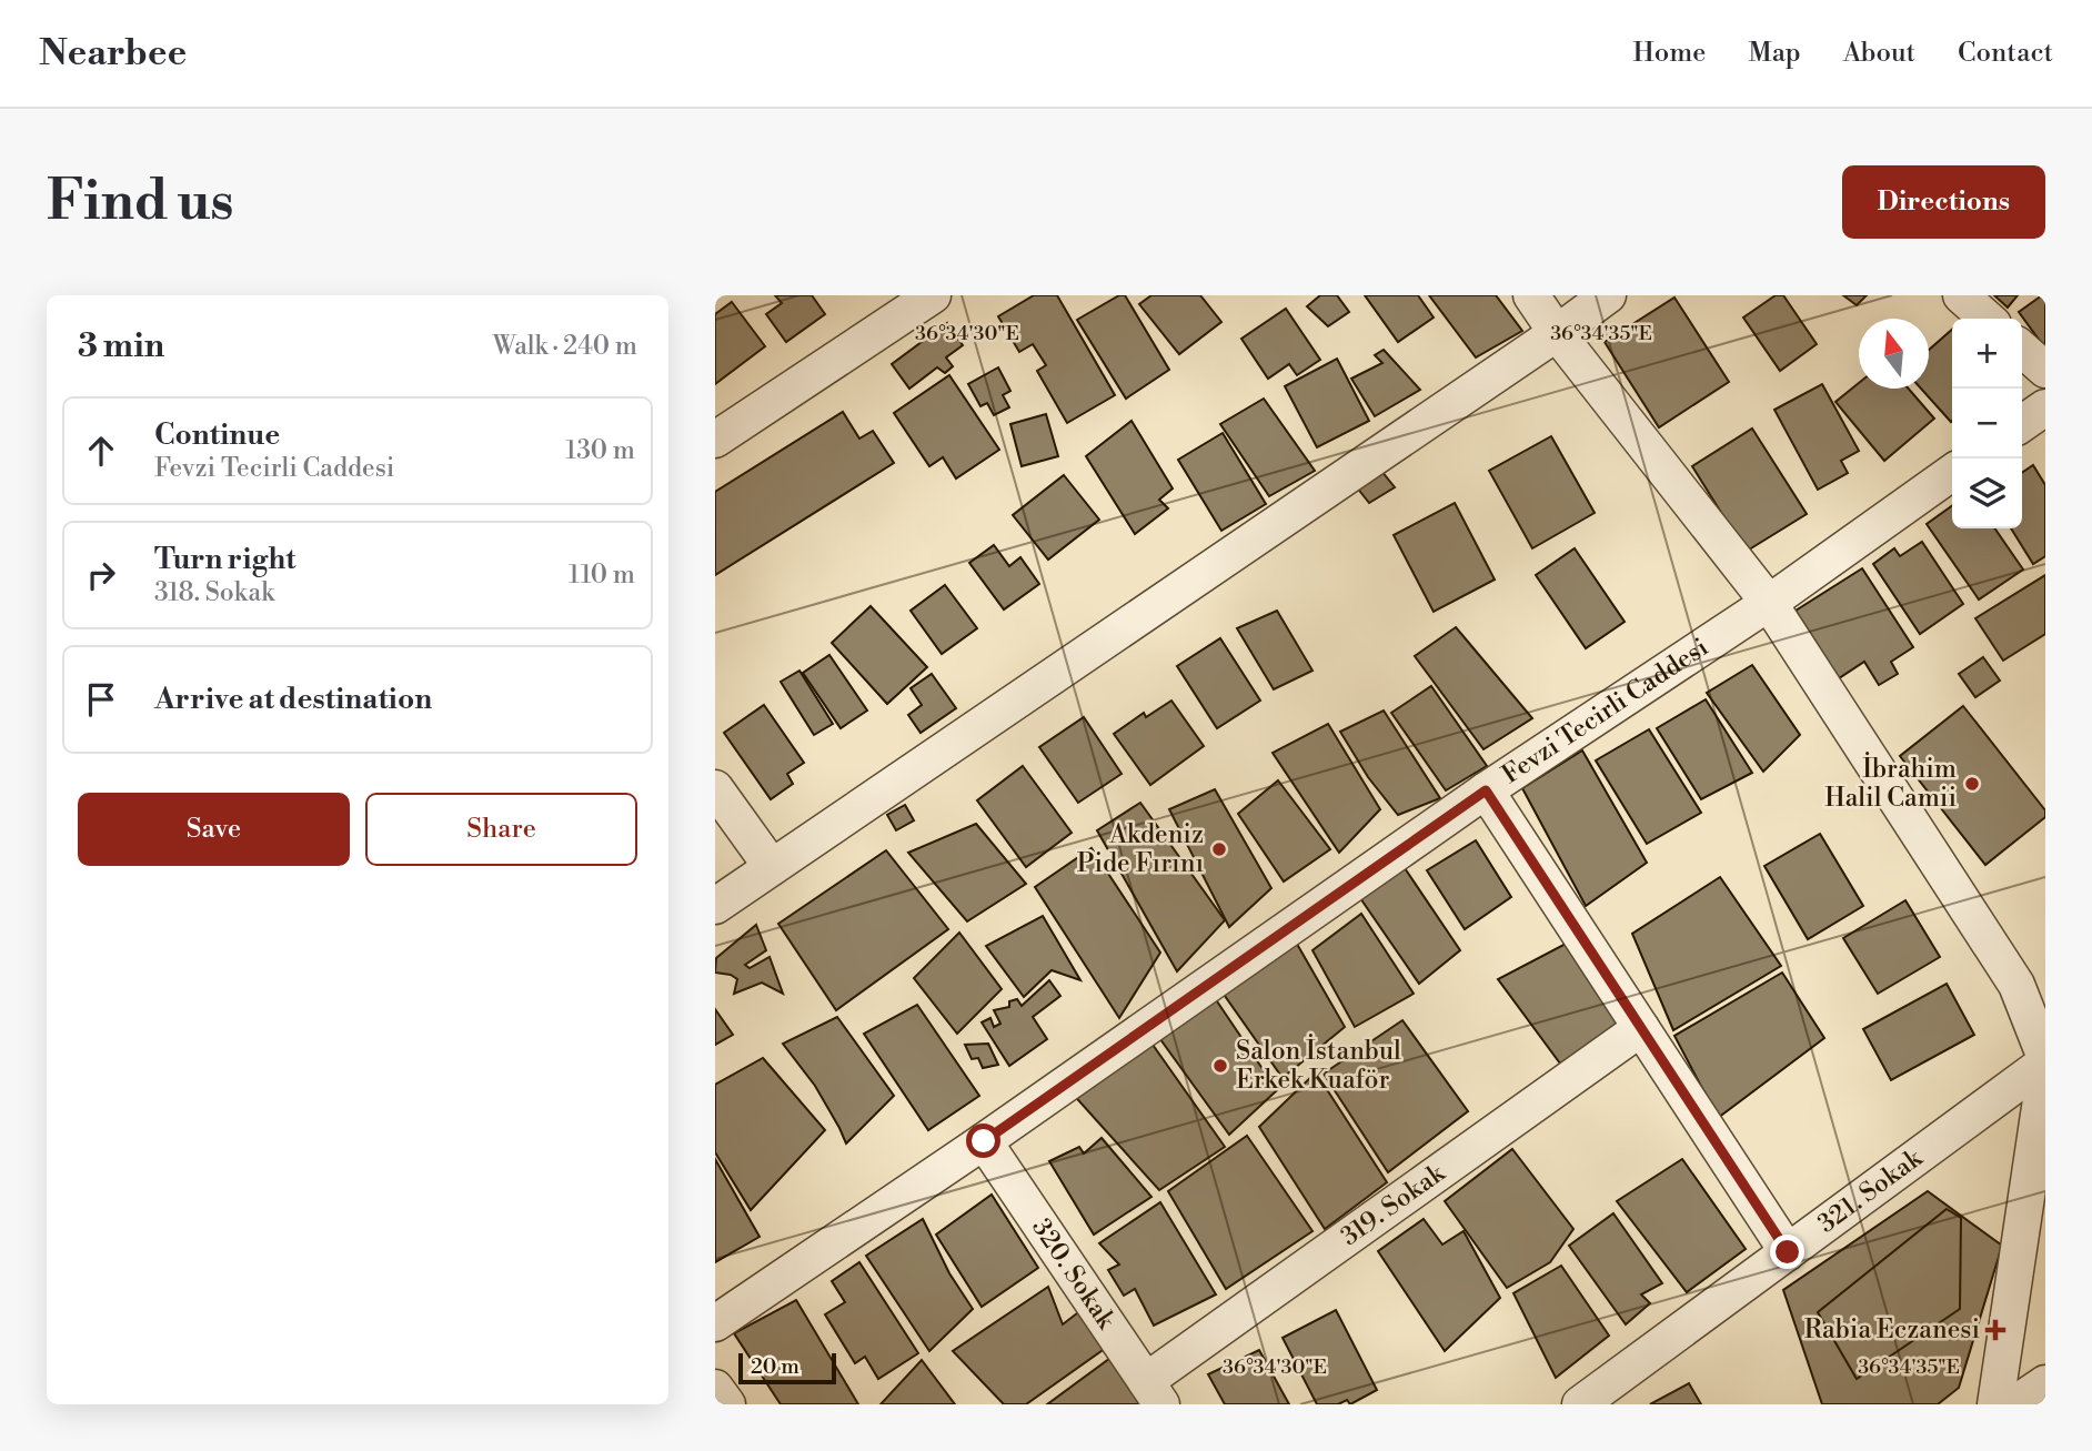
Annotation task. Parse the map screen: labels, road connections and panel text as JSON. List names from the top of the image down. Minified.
{"streets":{"street":["Fevzi Tecirli Caddesi","321. Sokak","319. Sokak","320. Sokak"]},"crossings":[["Fevzi Tecirli Caddesi","320. Sokak"],["319. Sokak","320. Sokak"]],"places":{"other":["İbrahim Halil Camii","Akdeniz Pide Fırını","Salon İstanbul Erkek Kuaför"],"health":["Rabia Eczanesi"]},"scale_bar":"20 m","north":"top","page":{"header":"Nearbee","nav":["Home","Map","About","Contact"],"buttons":["Directions",["Save","Share"]],"title":"Find us","heading":["3 min","Walk · 240 m"],"map_buttons":["+","−"],"list":[["Continue","Fevzi Tecirli Caddesi","130 m"],["Turn right","318. Sokak","110 m"],"Arrive at destination"],"scale":"20 m"},"coordinates":["36°34'30\"E","36°34'35\"E"]}
